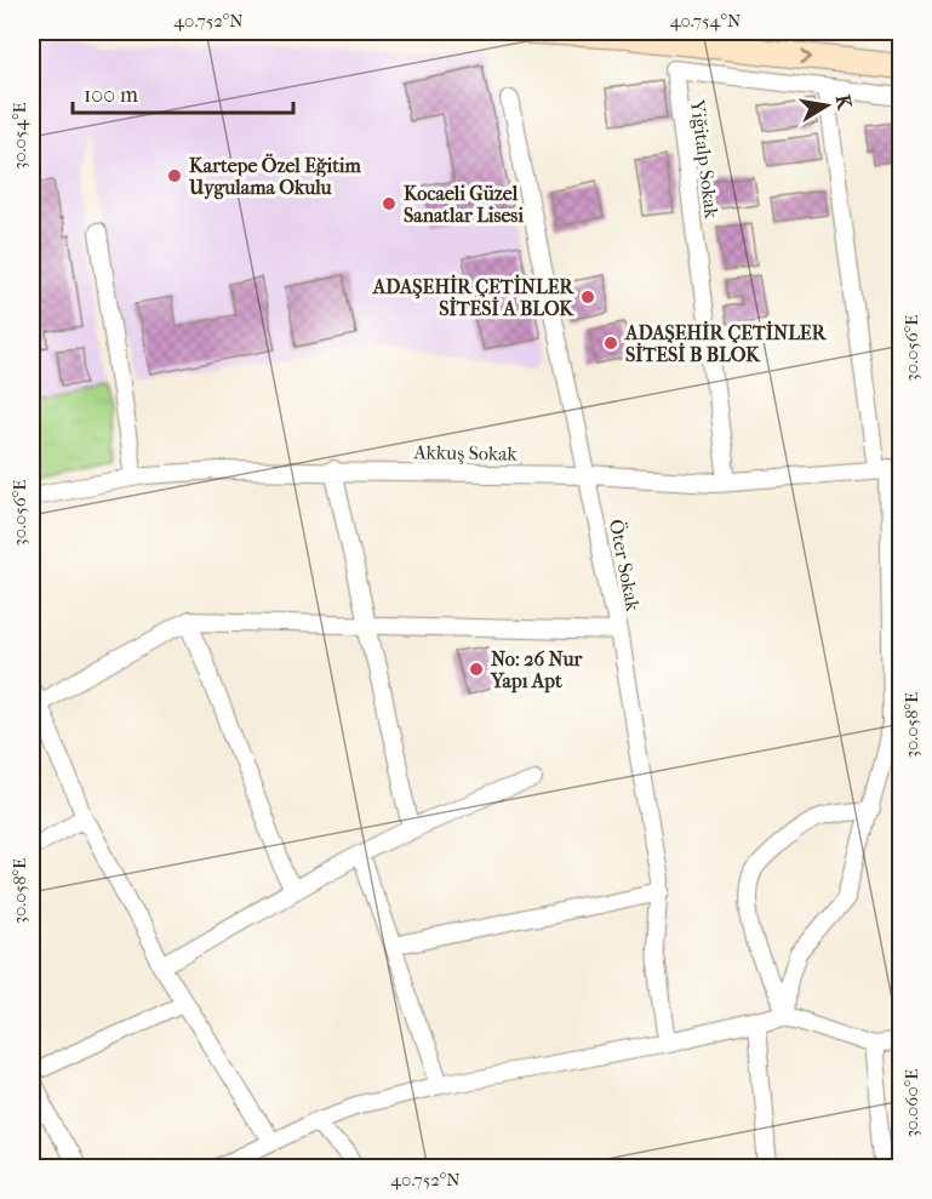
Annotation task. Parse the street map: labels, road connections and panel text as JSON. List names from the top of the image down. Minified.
{"streets":{"street":["Yiğitalp Sokak","Akkuş Sokak","Öter Sokak"]},"crossings":[["Yiğitalp Sokak","Akkuş Sokak"],["Akkuş Sokak","Öter Sokak"]],"places":["Kartepe Özel Eğitim Uygulama Okulu","Kocaeli Güzel Sanatlar Lisesi","ADAŞEHİR ÇETİNLER SİTESİ A BLOK","ADAŞEHİR ÇETİNLER SİTESİ B BLOK","No: 26 Nur Yapı Apt"],"scale_bar":"100 m","north":"right","coordinates":["40.752°N","40.754°N","30.054°E","30.056°E","30.058°E","30.060°E"]}
